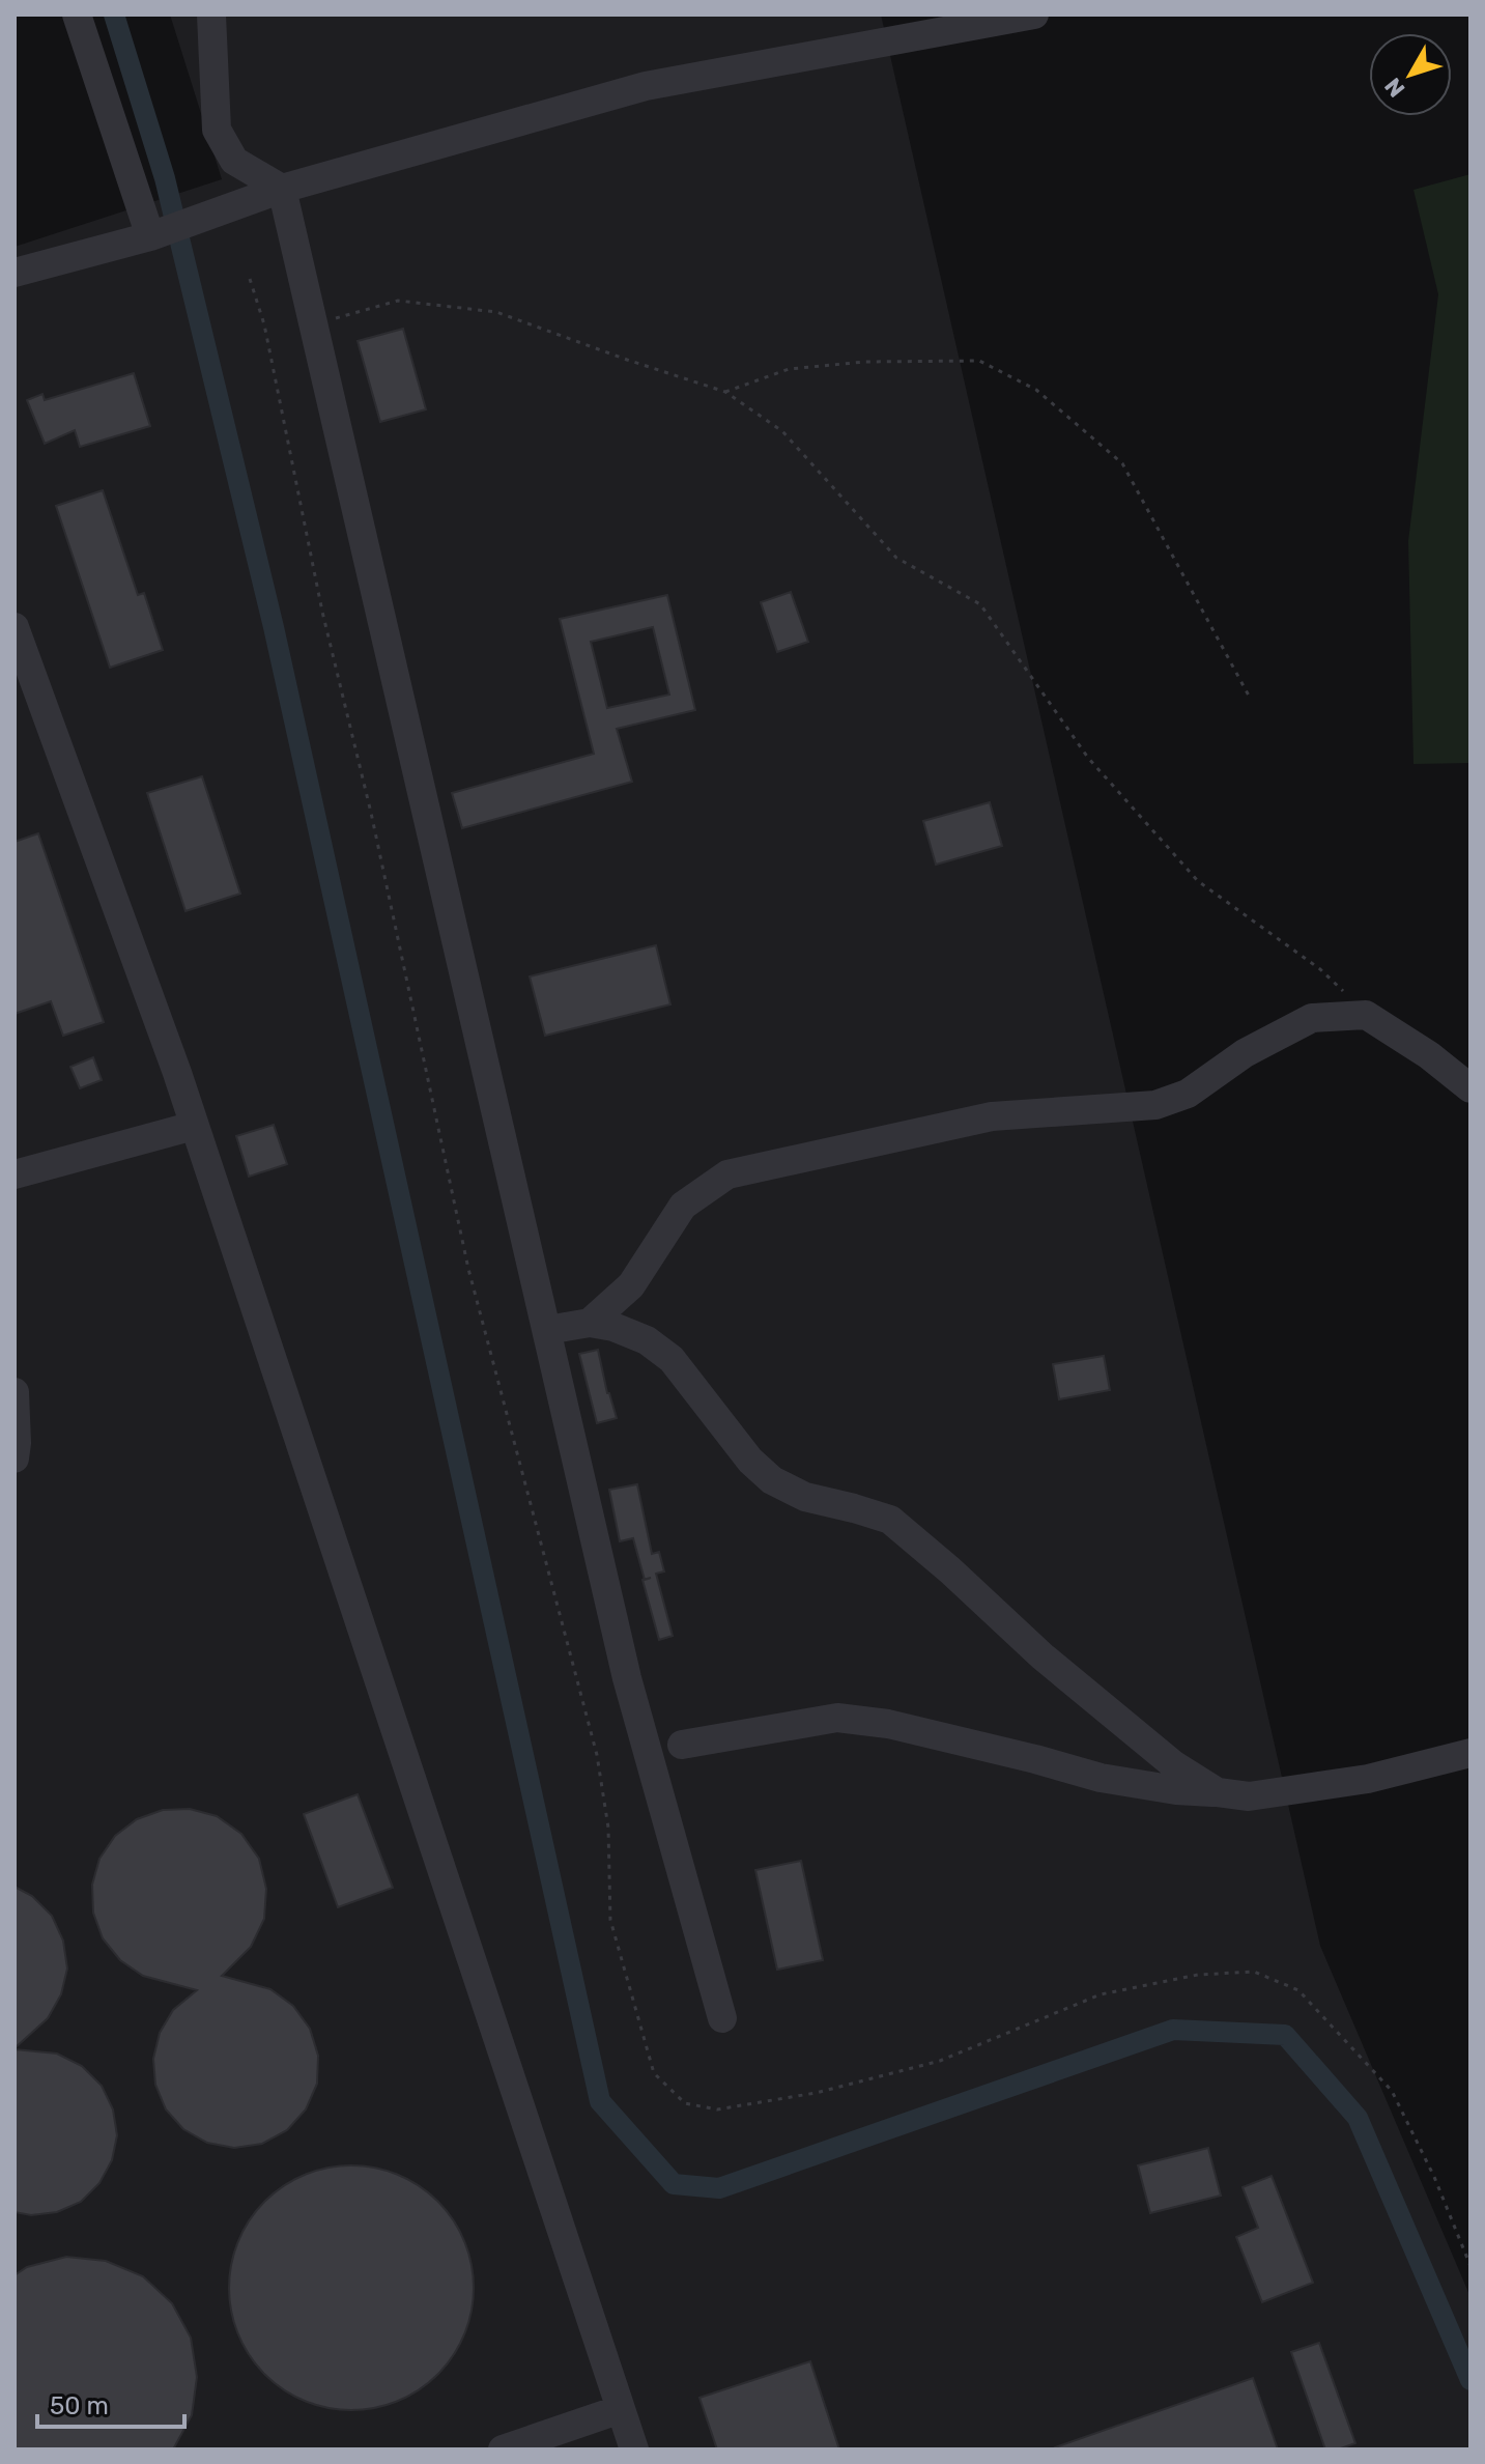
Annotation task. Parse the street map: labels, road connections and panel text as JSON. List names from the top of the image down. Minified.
{"scale_bar":"50 m","north":"bottom left"}
